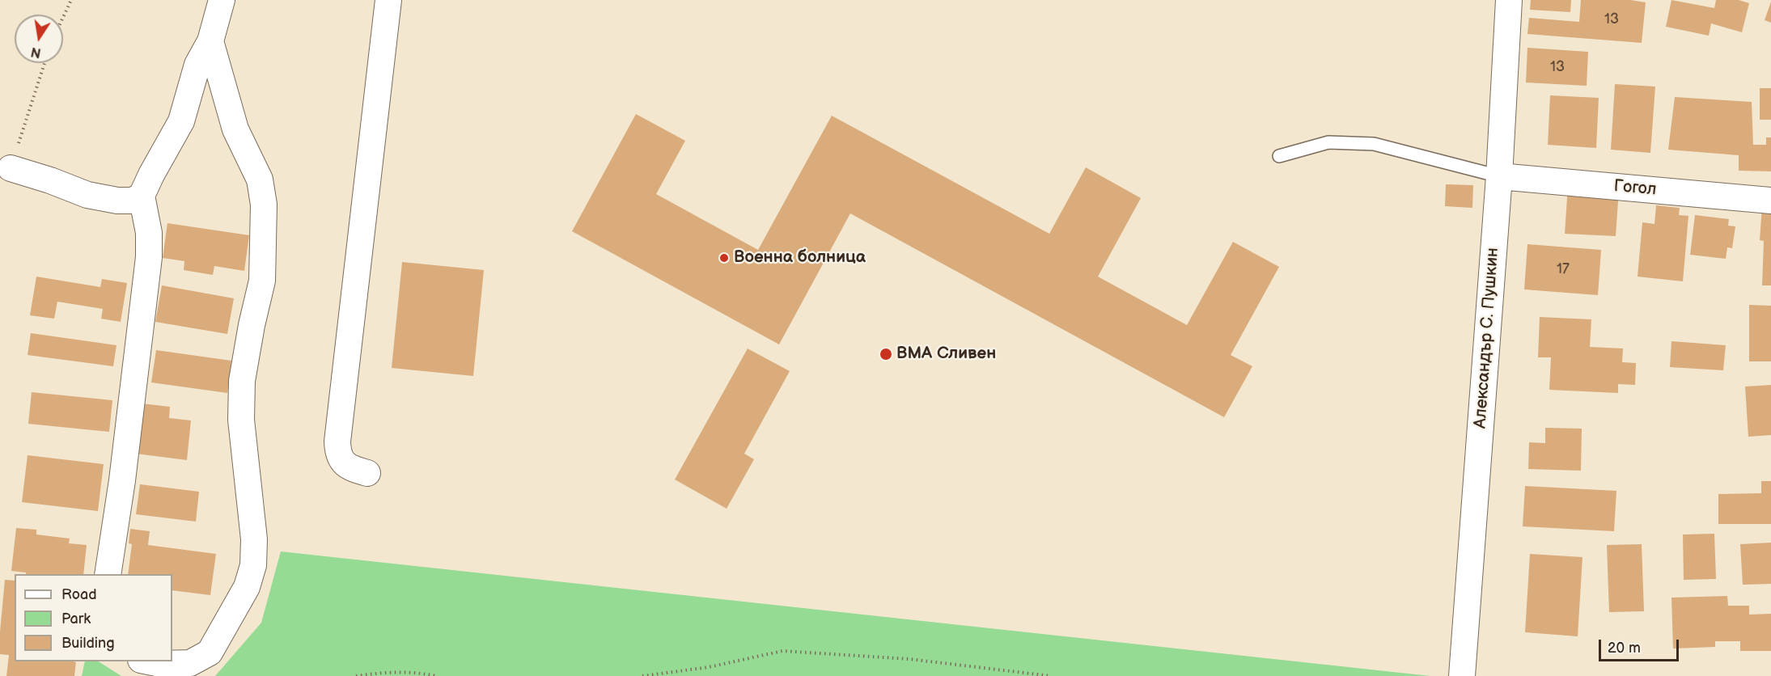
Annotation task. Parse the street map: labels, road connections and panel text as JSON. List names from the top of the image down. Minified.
{"streets":{"street":["Гогол","Александър С. Пушкин"]},"crossings":[["Гогол","Александър С. Пушкин"]],"places":["Военна болница","ВМА Сливен"],"house_numbers":["13","13","17"],"legend":["Road","Park","Building"],"scale_bar":"20 m","north":"bottom"}
